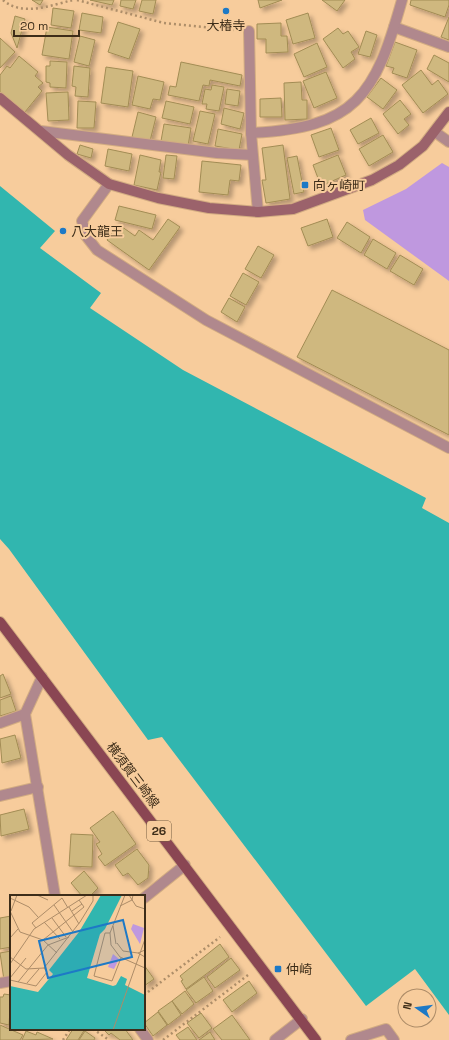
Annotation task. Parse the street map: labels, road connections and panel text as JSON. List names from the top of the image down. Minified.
{"streets":{"main road":["横須賀三崎線","26"]},"places":{"other":["大椿寺","八大龍王"],"transit":["向ヶ崎町","仲崎"]},"scale_bar":"20 m","north":"left"}
